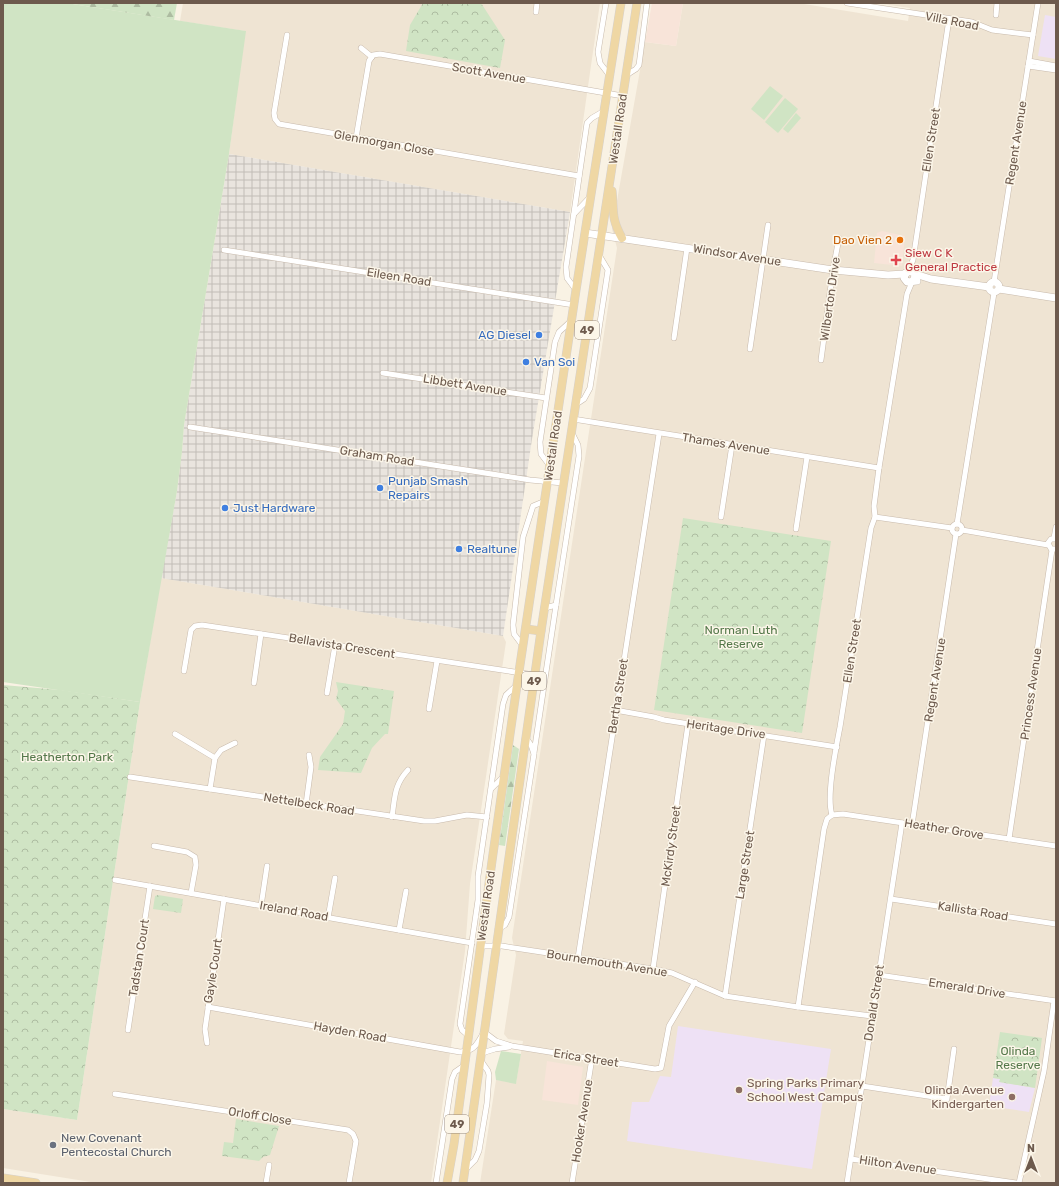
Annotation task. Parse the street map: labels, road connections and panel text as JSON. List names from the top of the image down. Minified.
{"streets":{"main road":["Westall Road","49"],"street":["Villa Road","Scott Avenue","Ellen Street","Glenmorgan Close","Regent Avenue","Windsor Avenue","Eileen Road","Wilberton Drive","Libbett Avenue","Thames Avenue","Graham Road","Bellavista Crescent","Princess Avenue","Bertha Street","Heritage Drive","Nettelbeck Road","Heather Grove","McKirdy Street","Large Street","Ireland Road","Kallista Road","Tadstan Court","Bournemouth Avenue","Gayle Court","Emerald Drive","Donald Street","Hayden Road","Erica Street","Orloff Close","Hooker Avenue","Hilton Avenue"]},"crossings":[["Villa Road","Ellen Street"],["Villa Road","Regent Avenue"],["Scott Avenue","Westall Road"],["Westall Road","Glenmorgan Close"],["Westall Road","Windsor Avenue"],["Westall Road","Eileen Road"],["Westall Road","Libbett Avenue"],["Westall Road","Thames Avenue"],["Westall Road","Graham Road"],["Westall Road","Bellavista Crescent"],["Westall Road","Nettelbeck Road"],["Westall Road","Ireland Road"],["Westall Road","Bournemouth Avenue"],["Westall Road","Hayden Road"],["Westall Road","Erica Street"],["Ellen Street","Windsor Avenue"],["Ellen Street","Thames Avenue"],["Ellen Street","Heritage Drive"],["Ellen Street","Heather Grove"],["Regent Avenue","Windsor Avenue"],["Regent Avenue","Heather Grove"],["Windsor Avenue","Wilberton Drive"],["Thames Avenue","Bertha Street"],["Princess Avenue","Heather Grove"],["Bertha Street","Heritage Drive"],["Bertha Street","Bournemouth Avenue"],["Heritage Drive","McKirdy Street"],["Heritage Drive","Large Street"],["Heather Grove","Donald Street"],["McKirdy Street","Bournemouth Avenue"],["Large Street","Bournemouth Avenue"],["Ireland Road","Tadstan Court"],["Ireland Road","Gayle Court"],["Kallista Road","Donald Street"],["Bournemouth Avenue","Donald Street"],["Bournemouth Avenue","Erica Street"],["Gayle Court","Hayden Road"],["Emerald Drive","Donald Street"],["Donald Street","Hilton Avenue"],["Erica Street","Hooker Avenue"]],"parks":["Norman Luth Reserve","Heatherton Park","Olinda Reserve"],"places":{"other":["Dao Vien 2","AG Diesel","Van Soi","Punjab Smash Repairs","Just Hardware","Realtune","Spring Parks Primary School West Campus","Olinda Avenue Kindergarten","New Covenant Pentecostal Church"],"health":["Siew C K General Practice"]},"north":"top"}
